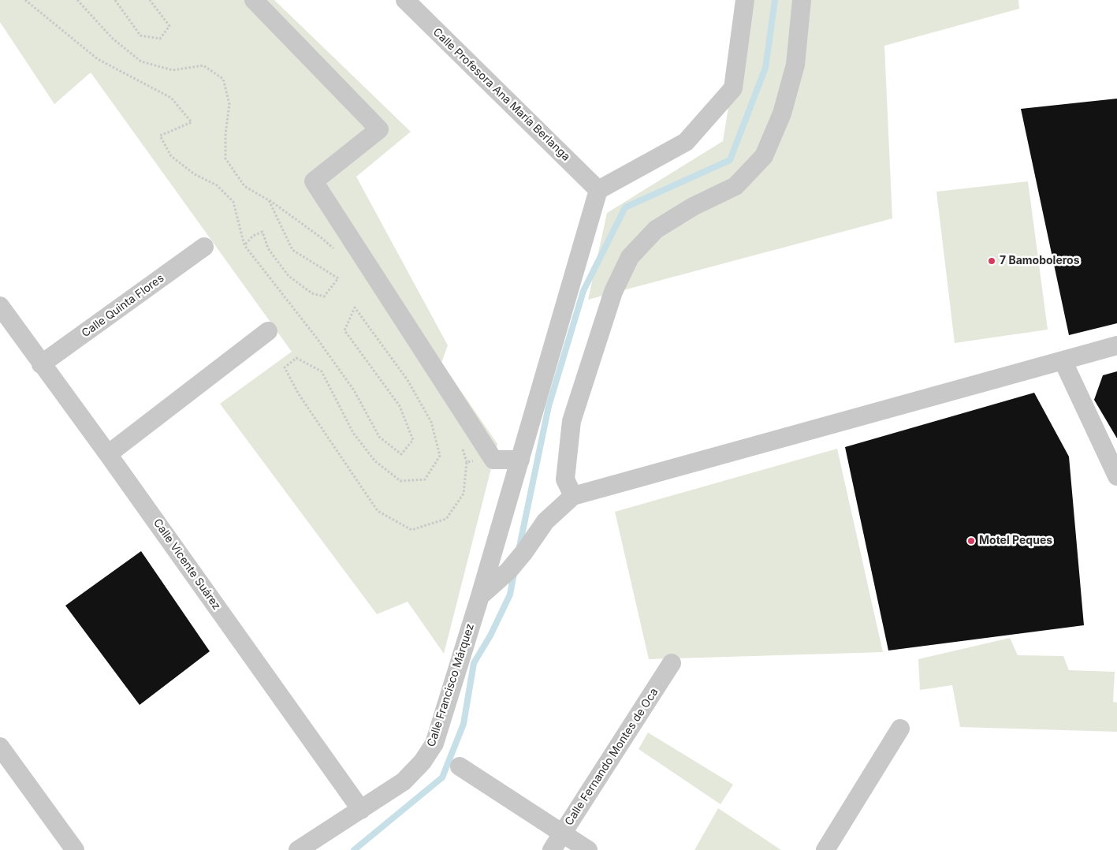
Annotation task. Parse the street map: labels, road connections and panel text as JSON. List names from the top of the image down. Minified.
{"streets":{"street":["Calle Profesora Ana María Berlanga","Calle Quinta Flores","Calle Vicente Suárez","Calle Francisco Márquez","Calle Fernando Montes de Oca"]},"crossings":[["Calle Profesora Ana María Berlanga","Calle Francisco Márquez"],["Calle Quinta Flores","Calle Vicente Suárez"],["Calle Vicente Suárez","Calle Francisco Márquez"]],"places":["7 Bamoboleros","Motel Peques"]}
